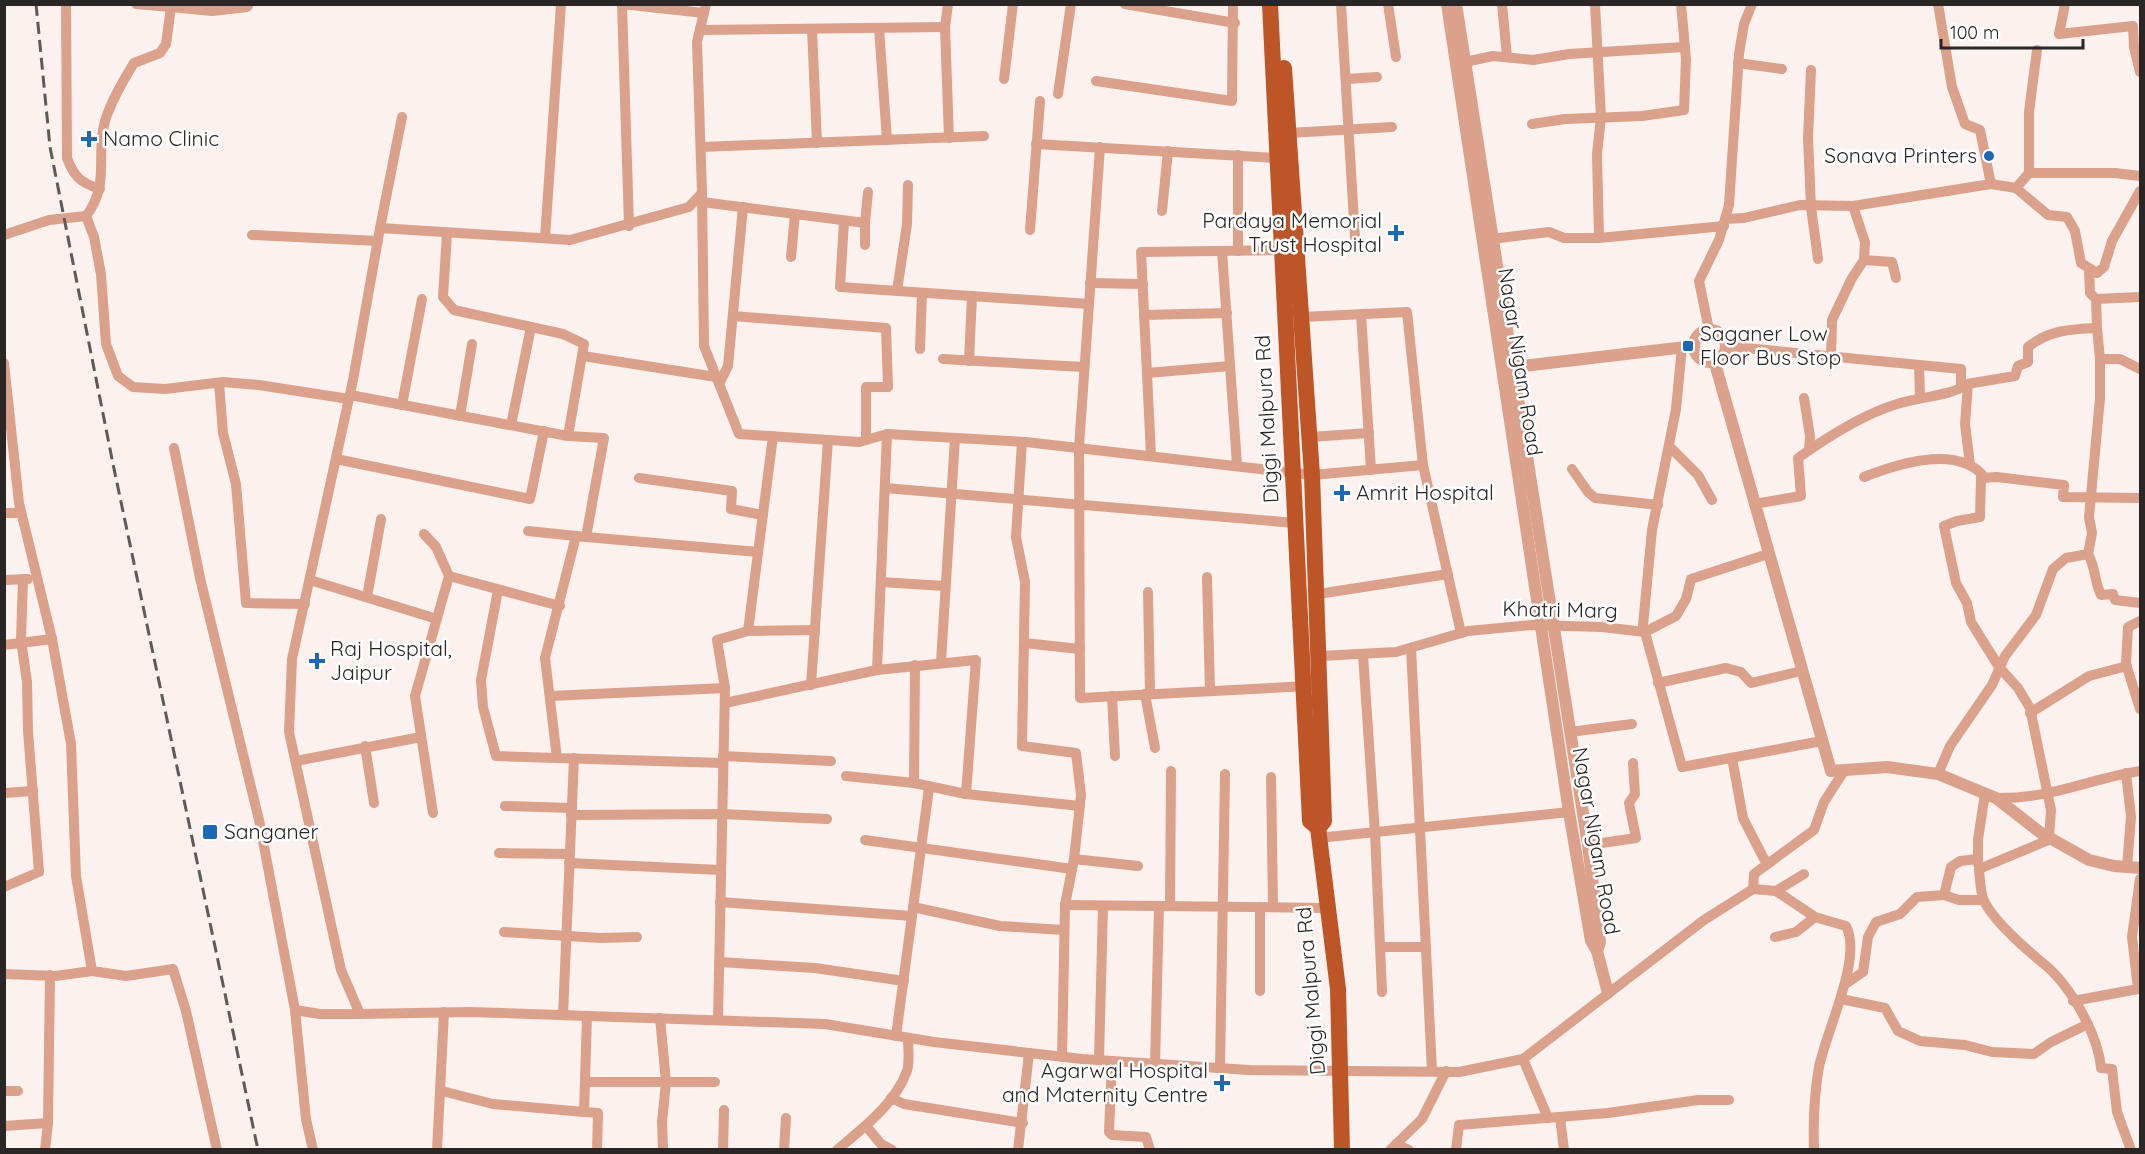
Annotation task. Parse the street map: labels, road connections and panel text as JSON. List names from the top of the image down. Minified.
{"streets":{"main road":["Diggi Malpura Rd"],"street":["Nagar Nigam Road","Khatri Marg"]},"crossings":[["Nagar Nigam Road","Khatri Marg"],["Diggi Malpura Rd","Khatri Marg"]],"places":{"health":["Namo Clinic","Pardaya Memorial Trust Hospital","Amrit Hospital","Raj Hospital, Jaipur","Agarwal Hospital and Maternity Centre"],"other":["Sonava Printers"],"transit":["Saganer Low Floor Bus Stop","Sanganer"]},"scale_bar":"100 m"}
